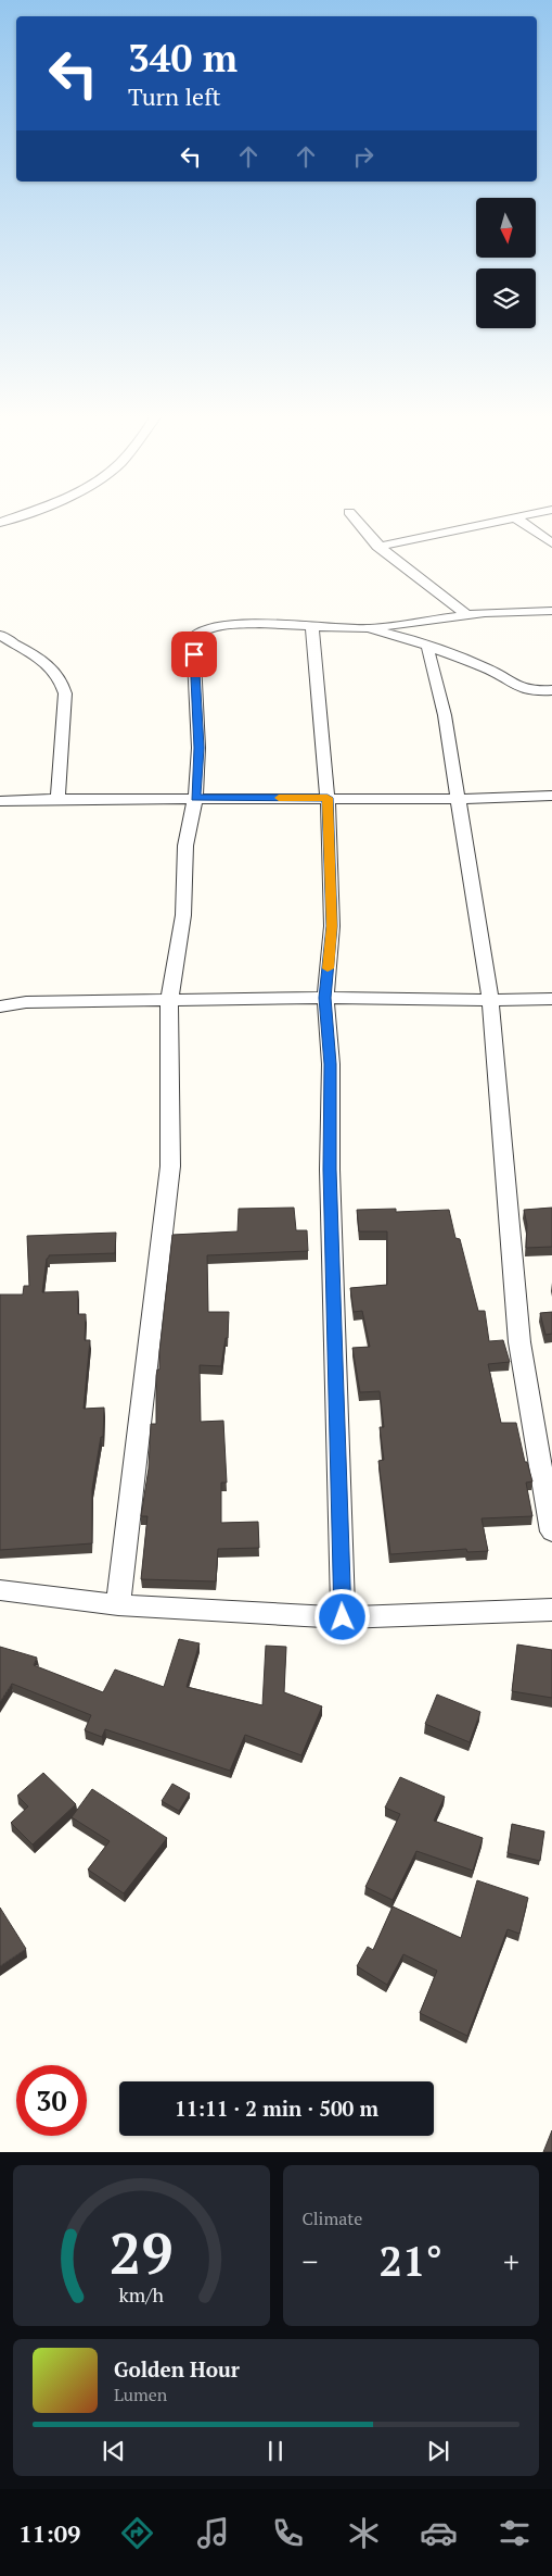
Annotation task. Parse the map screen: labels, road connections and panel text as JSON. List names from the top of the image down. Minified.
{"north":"bottom","page":{"turn":["340 m","Turn left"],"limit":"30","trip":"11:11 · 2 min · 500 m","tile":"Climate","heat":["−","21°","+"],"song":["Golden Hour","Lumen"],"tabs":"11:09","gauge":["29","km/h"]}}
